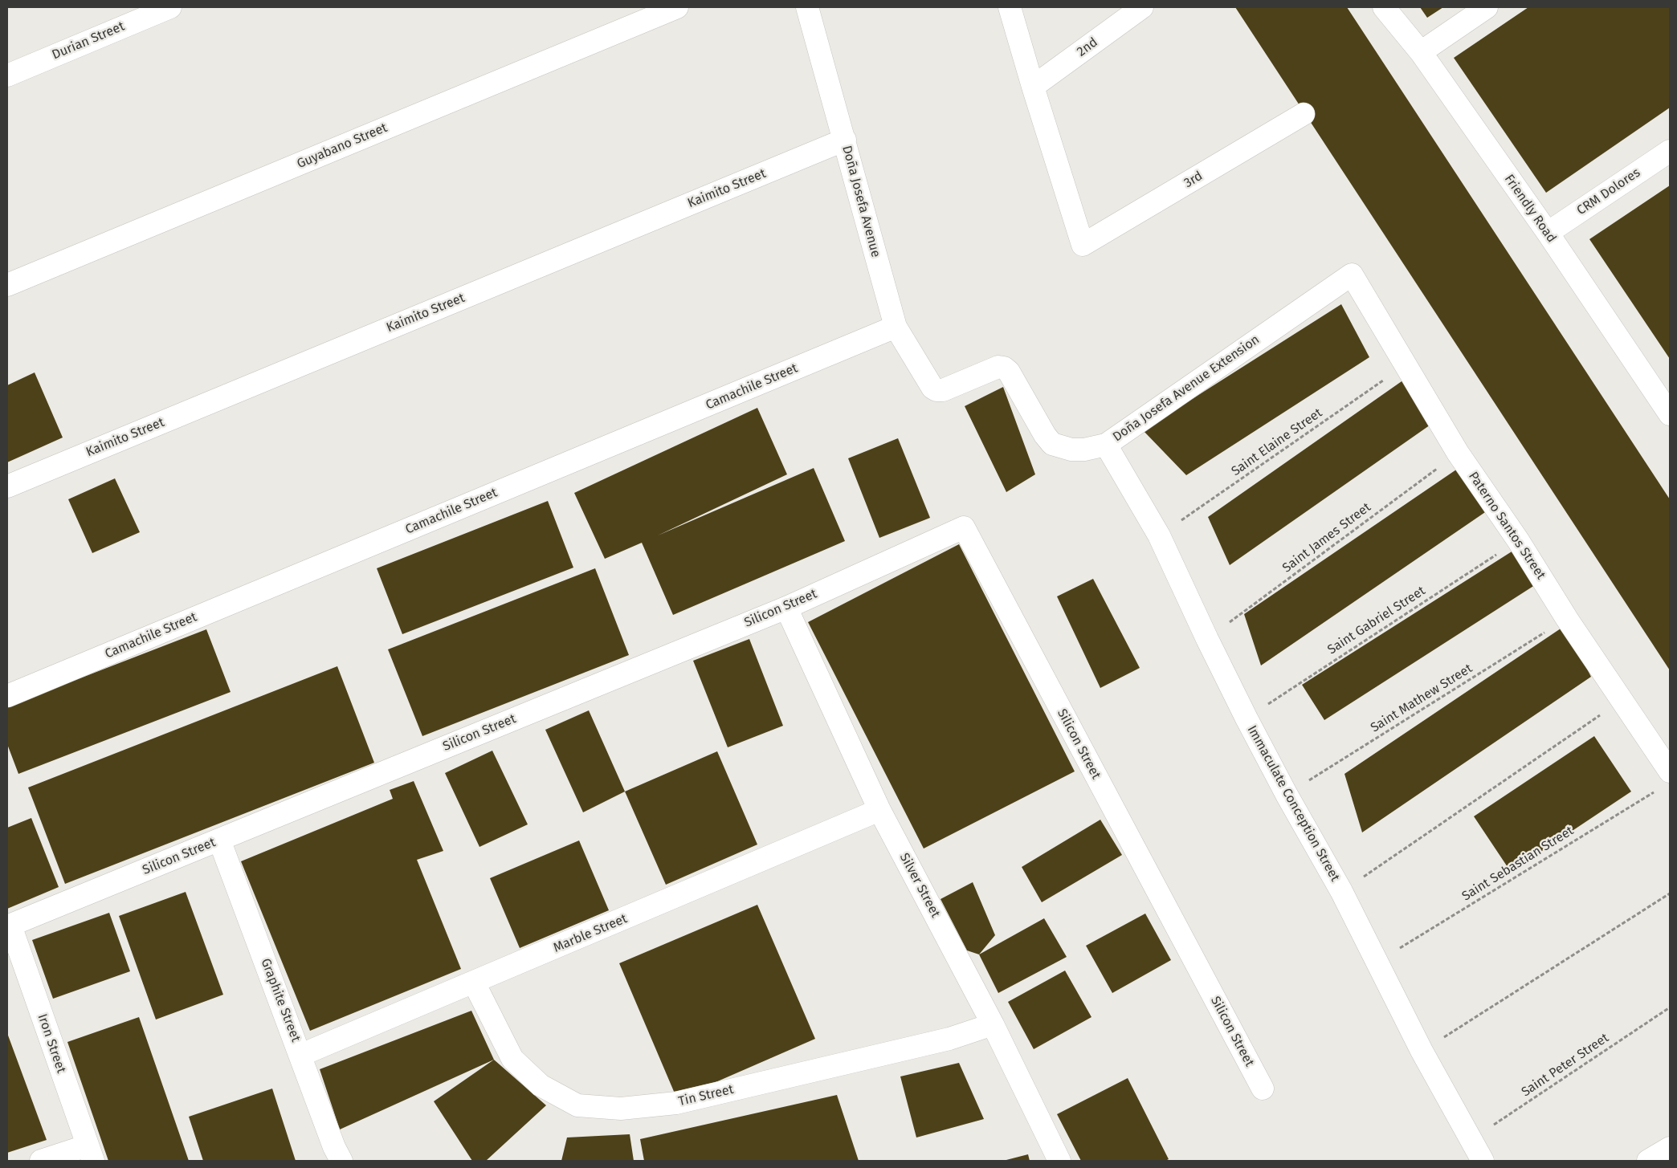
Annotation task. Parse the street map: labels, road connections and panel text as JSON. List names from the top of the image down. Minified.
{"streets":{"street":["Durian Street","2nd","Guyabano Street","3rd","Kaimito Street","CRM Dolores","Doña Josefa Avenue","Friendly Road","Camachile Street","Doña Josefa Avenue Extension","Paterno Santos Street","Silicon Street","Immaculate Conception Street","Silver Street","Marble Street","Graphite Street","Iron Street","Tin Street"],"path":["Saint Elaine Street","Saint James Street","Saint Gabriel Street","Saint Mathew Street","Saint Sebastian Street","Saint Peter Street"]},"crossings":[["2nd","3rd"],["Kaimito Street","Doña Josefa Avenue"],["CRM Dolores","Friendly Road"],["Doña Josefa Avenue","Camachile Street"],["Doña Josefa Avenue","Doña Josefa Avenue Extension"],["Doña Josefa Avenue Extension","Paterno Santos Street"],["Doña Josefa Avenue Extension","Immaculate Conception Street"],["Saint Elaine Street","Paterno Santos Street"],["Saint Elaine Street","Immaculate Conception Street"],["Paterno Santos Street","Saint James Street"],["Paterno Santos Street","Saint Gabriel Street"],["Paterno Santos Street","Saint Mathew Street"],["Saint James Street","Immaculate Conception Street"],["Silicon Street","Silver Street"],["Silicon Street","Graphite Street"],["Silicon Street","Iron Street"],["Saint Gabriel Street","Immaculate Conception Street"],["Saint Mathew Street","Immaculate Conception Street"],["Immaculate Conception Street","Saint Sebastian Street"],["Immaculate Conception Street","Saint Peter Street"],["Silver Street","Marble Street"],["Silver Street","Tin Street"],["Marble Street","Graphite Street"],["Marble Street","Tin Street"]]}
